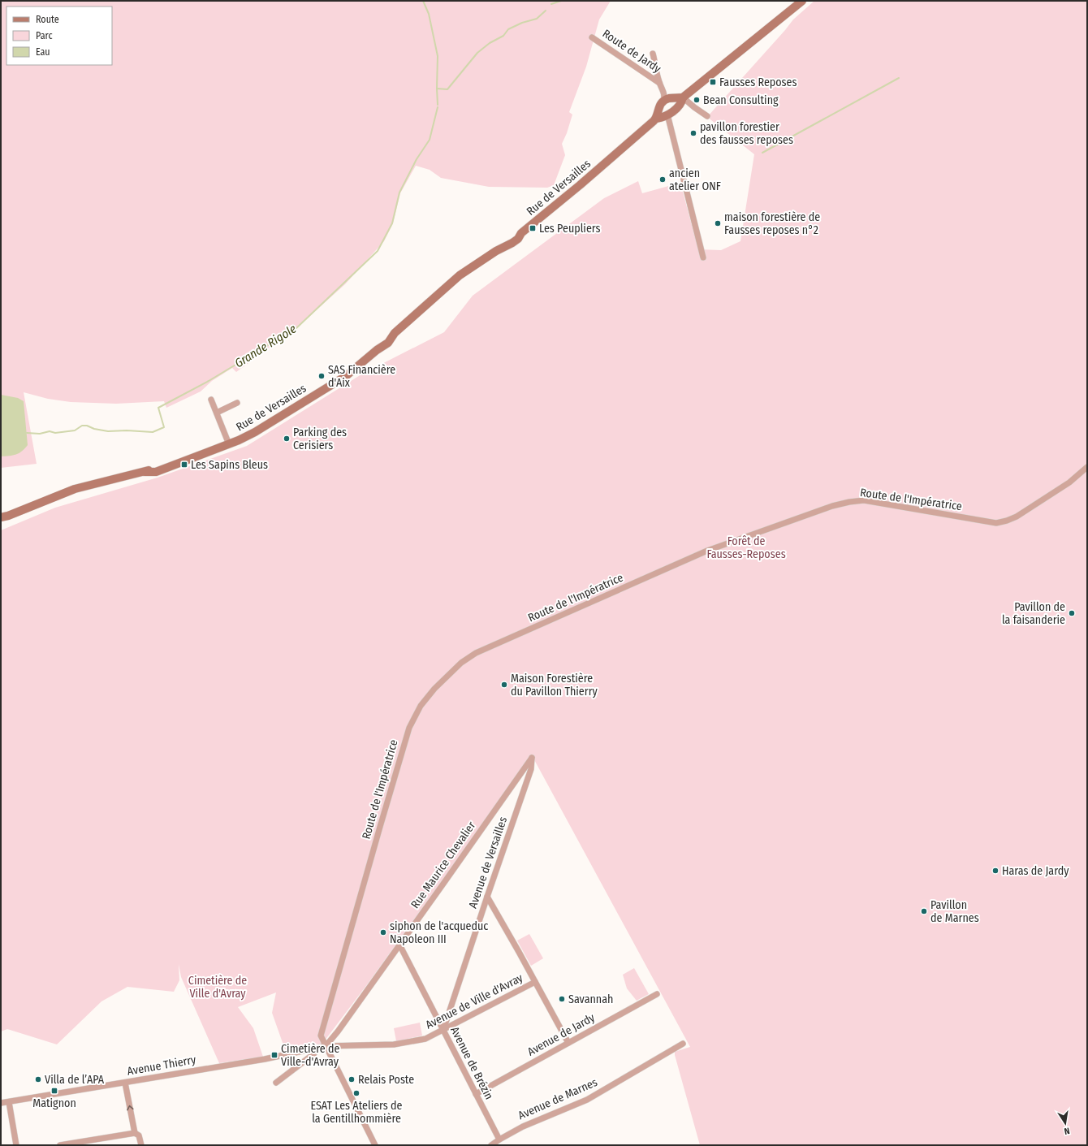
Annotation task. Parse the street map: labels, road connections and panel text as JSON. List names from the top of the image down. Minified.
{"streets":{"main road":["Rue de Versailles"],"street":["Route de Jardy","Route de l'Impératrice","Avenue de Versailles","Rue Maurice Chevalier","Avenue de Ville d'Avray","Avenue de Jardy","Avenue de Brézin","Avenue Thierry","Avenue de Marnes"]},"crossings":[["Route de l'Impératrice","Rue Maurice Chevalier"],["Route de l'Impératrice","Avenue de Ville d'Avray"],["Route de l'Impératrice","Avenue Thierry"],["Avenue de Versailles","Rue Maurice Chevalier"],["Avenue de Versailles","Avenue de Ville d'Avray"],["Avenue de Versailles","Avenue de Brézin"],["Rue Maurice Chevalier","Avenue de Ville d'Avray"],["Rue Maurice Chevalier","Avenue de Brézin"],["Rue Maurice Chevalier","Avenue Thierry"],["Avenue de Ville d'Avray","Avenue de Brézin"],["Avenue de Ville d'Avray","Avenue Thierry"],["Avenue de Jardy","Avenue de Brézin"],["Avenue de Brézin","Avenue de Marnes"]],"water":["Grande Rigole"],"parks":["Forêt de Fausses-Reposes","Cimetière de Ville d'Avray"],"places":{"transit":["Fausses Reposes","Les Peupliers","Les Sapins Bleus","Cimetière de Ville-d'Avray","Matignon"],"other":["Bean Consulting","pavillon forestier des fausses reposes","ancien atelier ONF","maison forestière de Fausses reposes n°2","SAS Financière d'Aix","Parking des Cerisiers","Pavillon de la faisanderie","Maison Forestière du Pavillon Thierry","Haras de Jardy","Pavillon de Marnes","siphon de l'acqueduc Napoleon III","Savannah","Villa de l’APA","Relais Poste","ESAT Les Ateliers de la Gentillhommière"]},"legend":["Route","Parc","Eau"],"north":"bottom"}
